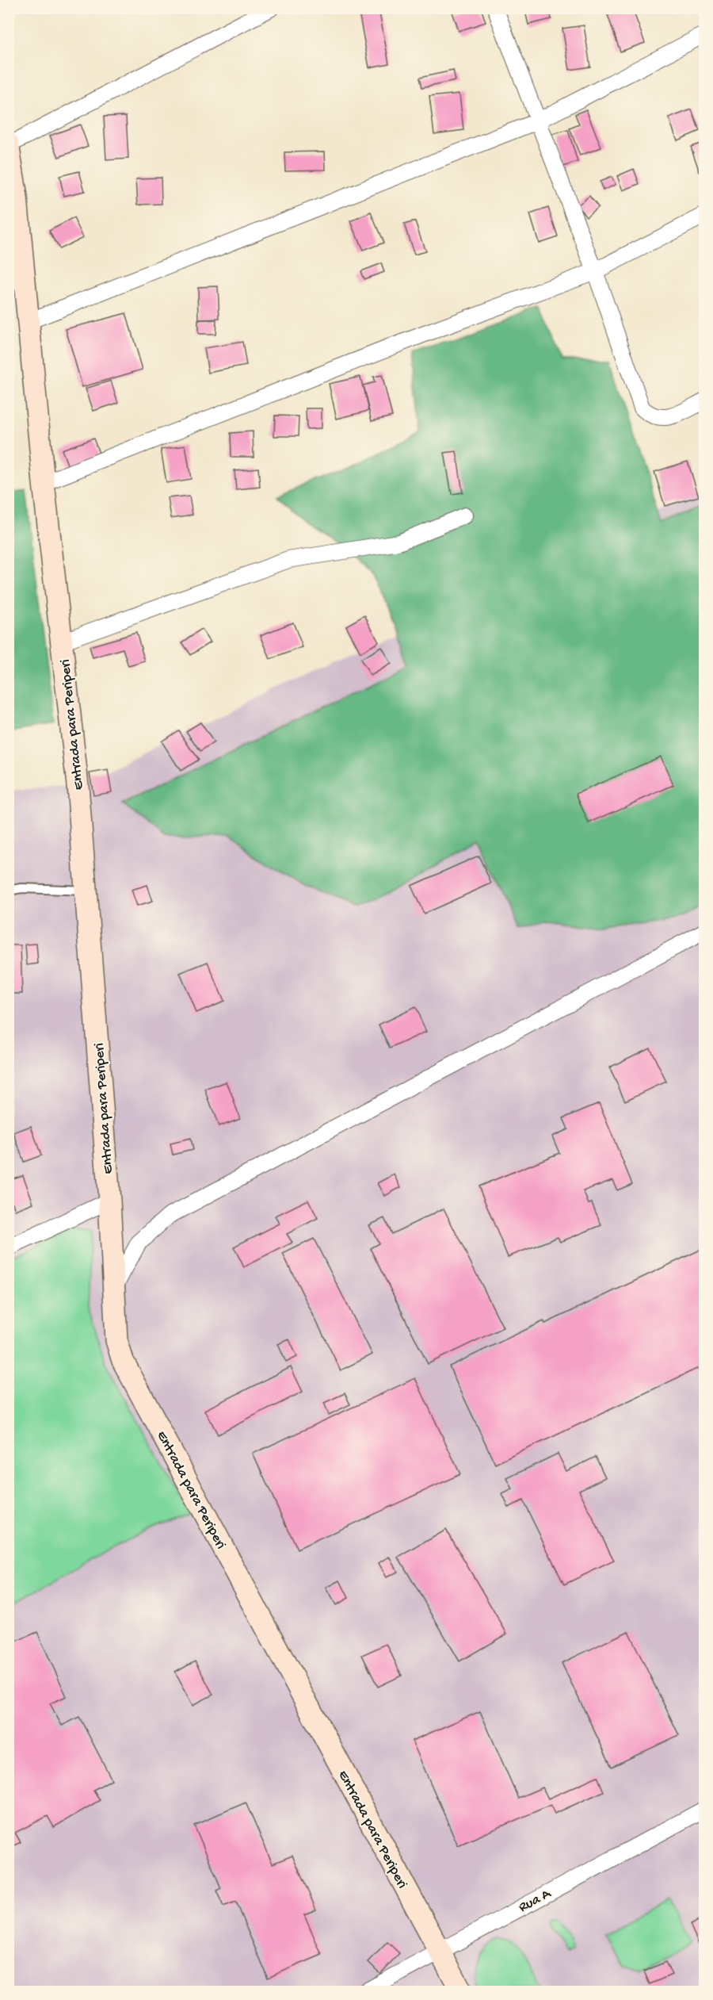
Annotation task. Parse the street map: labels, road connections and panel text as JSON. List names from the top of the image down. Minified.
{"streets":{"main road":["Entrada para Periperi"],"street":["Rua A"]},"crossings":[["Entrada para Periperi","Rua A"]]}
